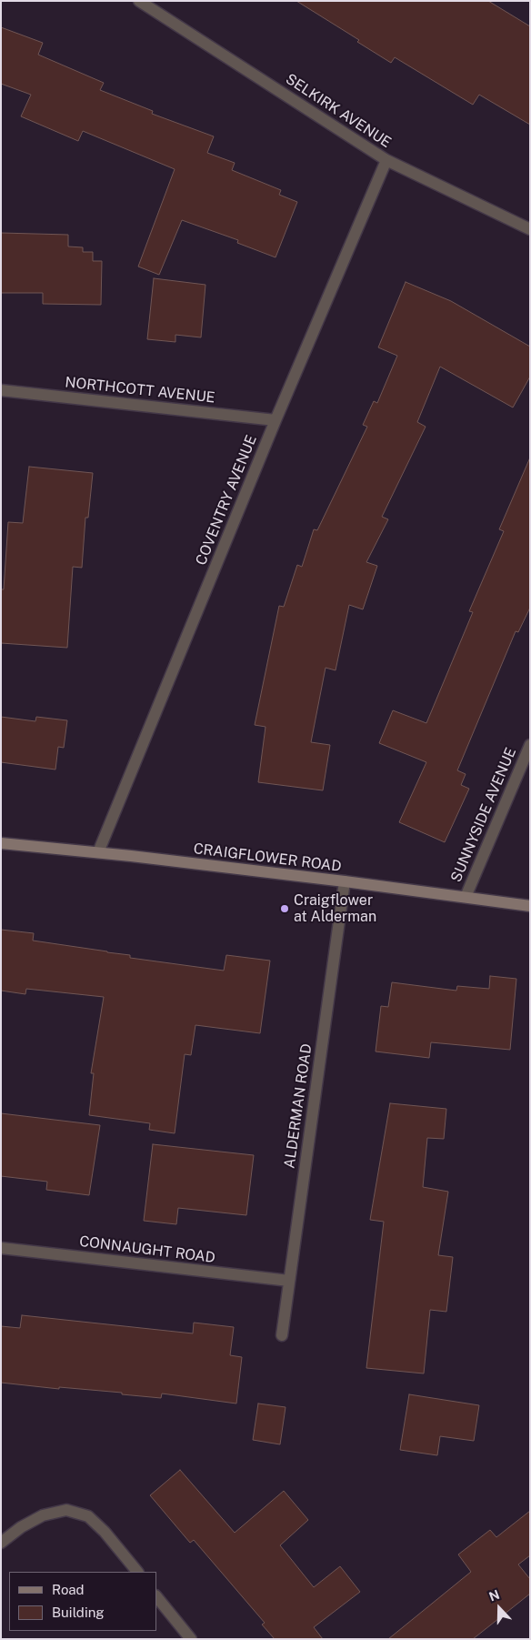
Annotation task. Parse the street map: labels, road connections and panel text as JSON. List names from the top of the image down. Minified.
{"streets":{"main road":["CRAIGFLOWER ROAD"],"street":["SELKIRK AVENUE","NORTHCOTT AVENUE","COVENTRY AVENUE","SUNNYSIDE AVENUE","ALDERMAN ROAD","CONNAUGHT ROAD"]},"crossings":[["SELKIRK AVENUE","COVENTRY AVENUE"],["NORTHCOTT AVENUE","COVENTRY AVENUE"],["COVENTRY AVENUE","CRAIGFLOWER ROAD"],["SUNNYSIDE AVENUE","CRAIGFLOWER ROAD"],["CRAIGFLOWER ROAD","ALDERMAN ROAD"],["ALDERMAN ROAD","CONNAUGHT ROAD"]],"places":["Craigflower at Alderman"],"legend":["Road","Building"],"north":"top"}
